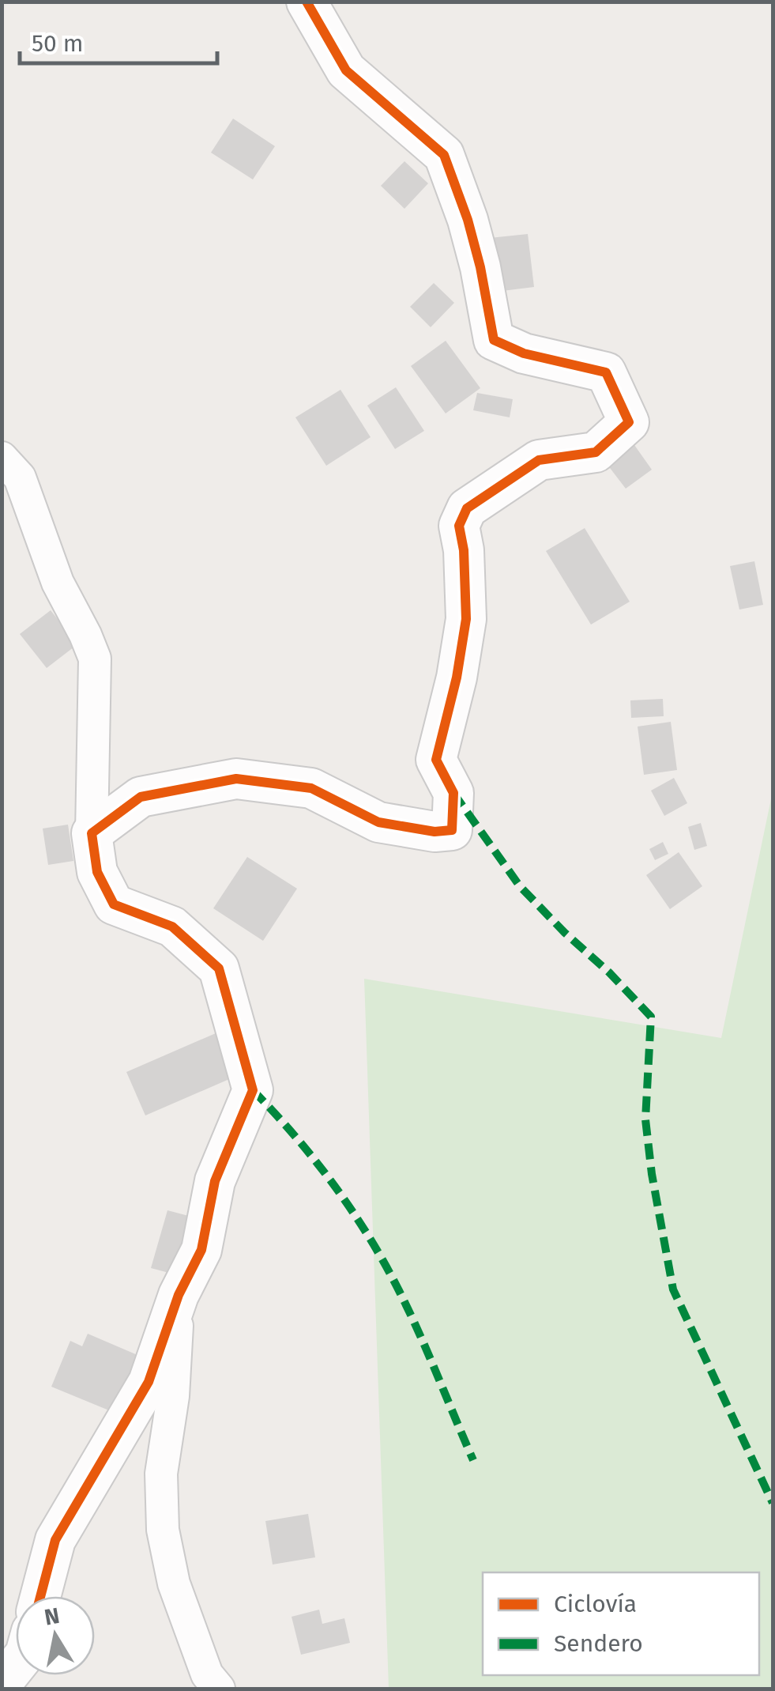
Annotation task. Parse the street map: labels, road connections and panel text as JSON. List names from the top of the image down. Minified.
{"legend":["Ciclovía","Sendero"],"scale_bar":"50 m","north":"top"}
